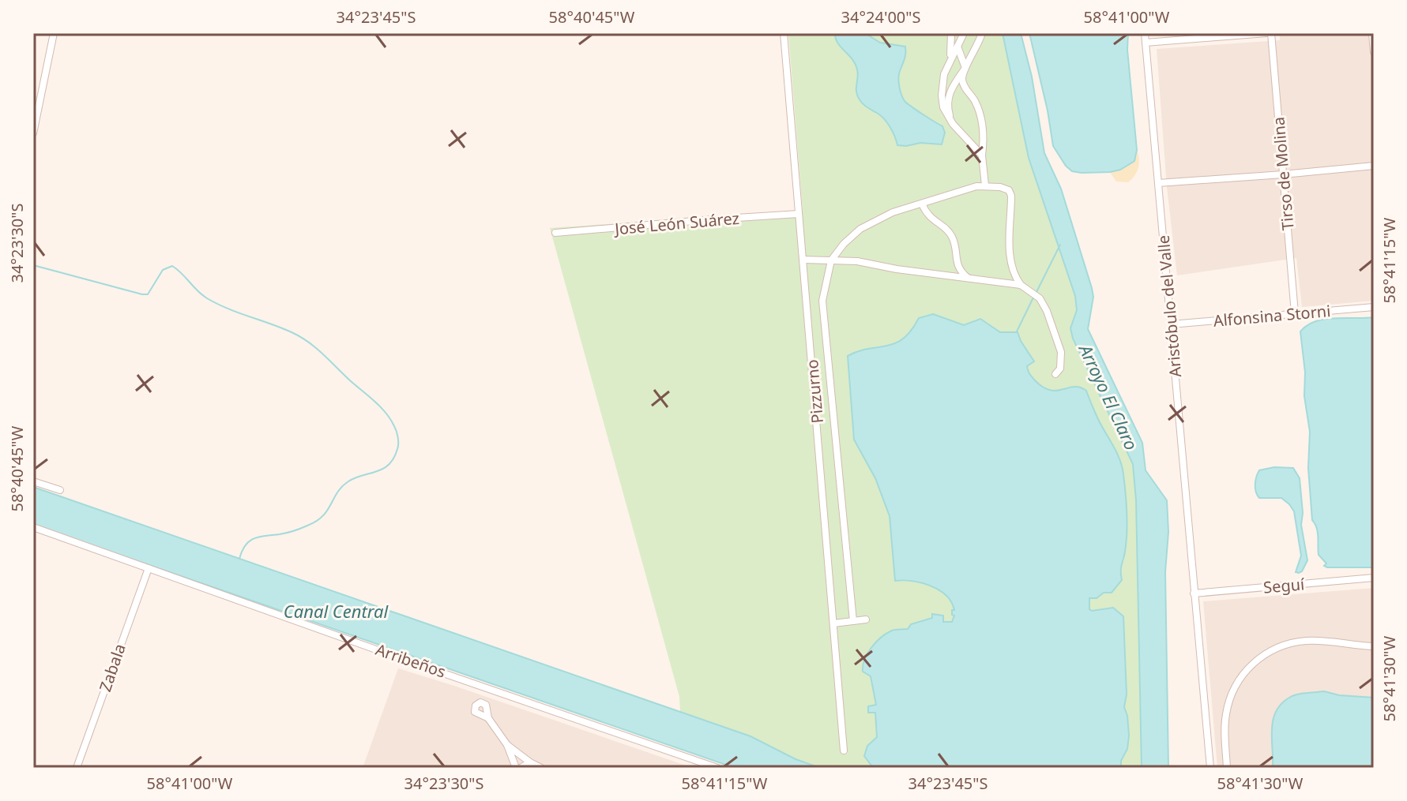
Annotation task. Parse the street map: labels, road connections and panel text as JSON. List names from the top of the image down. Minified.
{"streets":{"street":["Tirso de Molina","José León Suárez","Aristóbulo del Valle","Alfonsina Storni","Pizzurno","Seguí","Arribeños","Zabala"]},"crossings":[["Tirso de Molina","Alfonsina Storni"],["José León Suárez","Pizzurno"],["Aristóbulo del Valle","Alfonsina Storni"],["Aristóbulo del Valle","Seguí"],["Arribeños","Zabala"]],"water":["Arroyo El Claro","Canal Central"],"coordinates":["34°23'45\"S","58°40'45\"W","34°24'00\"S","58°41'00\"W","34°23'30\"S","58°41'15\"W","58°41'30\"W"]}
